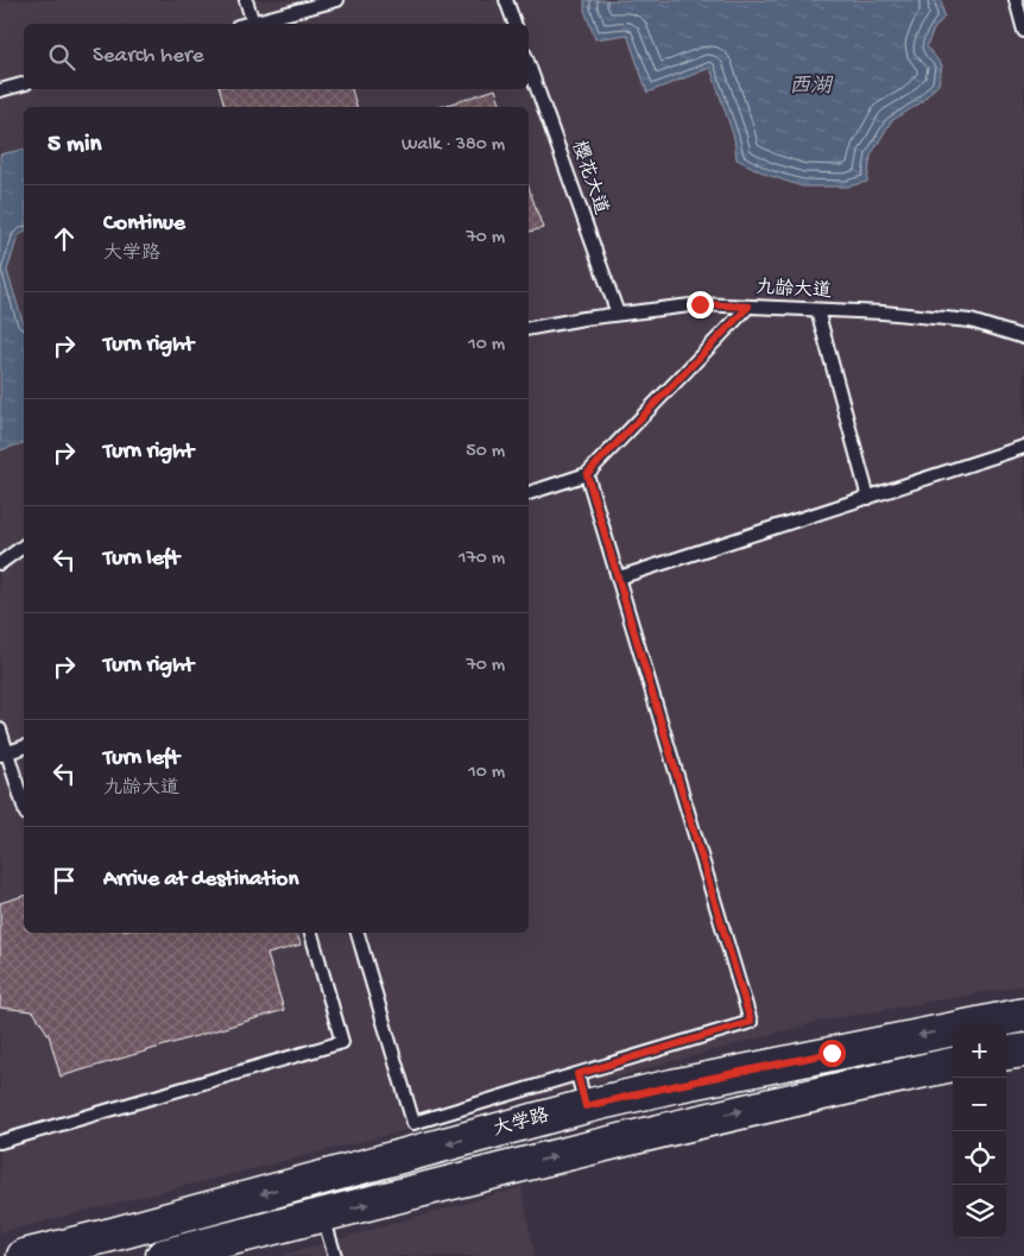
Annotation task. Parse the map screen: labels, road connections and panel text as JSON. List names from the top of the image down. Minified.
{"streets":{"main road":["大学路"],"lane":["樱花大道","九龄大道"]},"crossings":[["樱花大道","九龄大道"]],"water":["西湖"],"page":{"search":"Search here","heading":["5 min","Walk · 380 m"],"list":[["Continue","大学路","70 m"],["Turn right","10 m"],["Turn right","50 m"],["Turn left","170 m"],["Turn right","70 m"],["Turn left","九龄大道","10 m"],"Arrive at destination"],"map_buttons":["+","−"]}}
